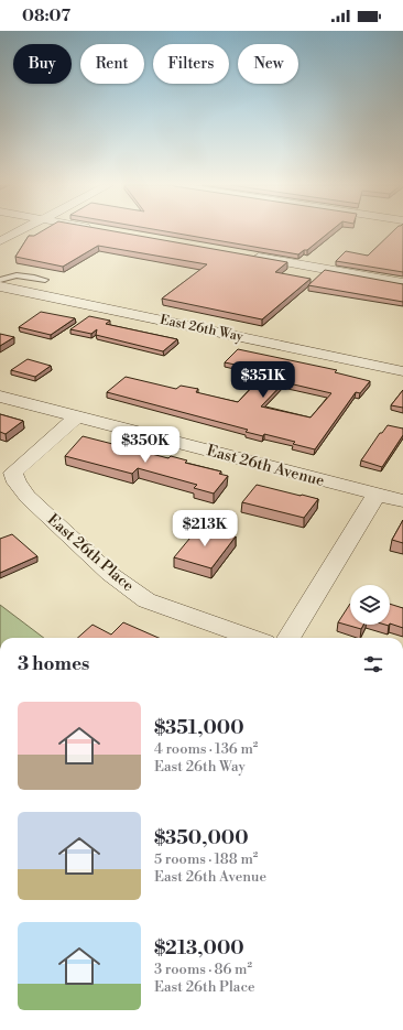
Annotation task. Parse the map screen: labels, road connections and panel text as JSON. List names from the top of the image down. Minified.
{"streets":{"street":["East 26th Way","East 26th Avenue","East 26th Place"]},"crossings":[["East 26th Avenue","East 26th Place"]],"page":{"status":"08:07","chip":["Buy","Rent","Filters","New"],"price":["$351K","$350K","$213K"],"heading":"3 homes","list":[{"name":"$351,000","note":"4 rooms · 136 m² · East 26th Way"},{"name":"$350,000","note":"5 rooms · 188 m² · East 26th Avenue"},{"name":"$213,000","note":"3 rooms · 86 m² · East 26th Place"}]}}
